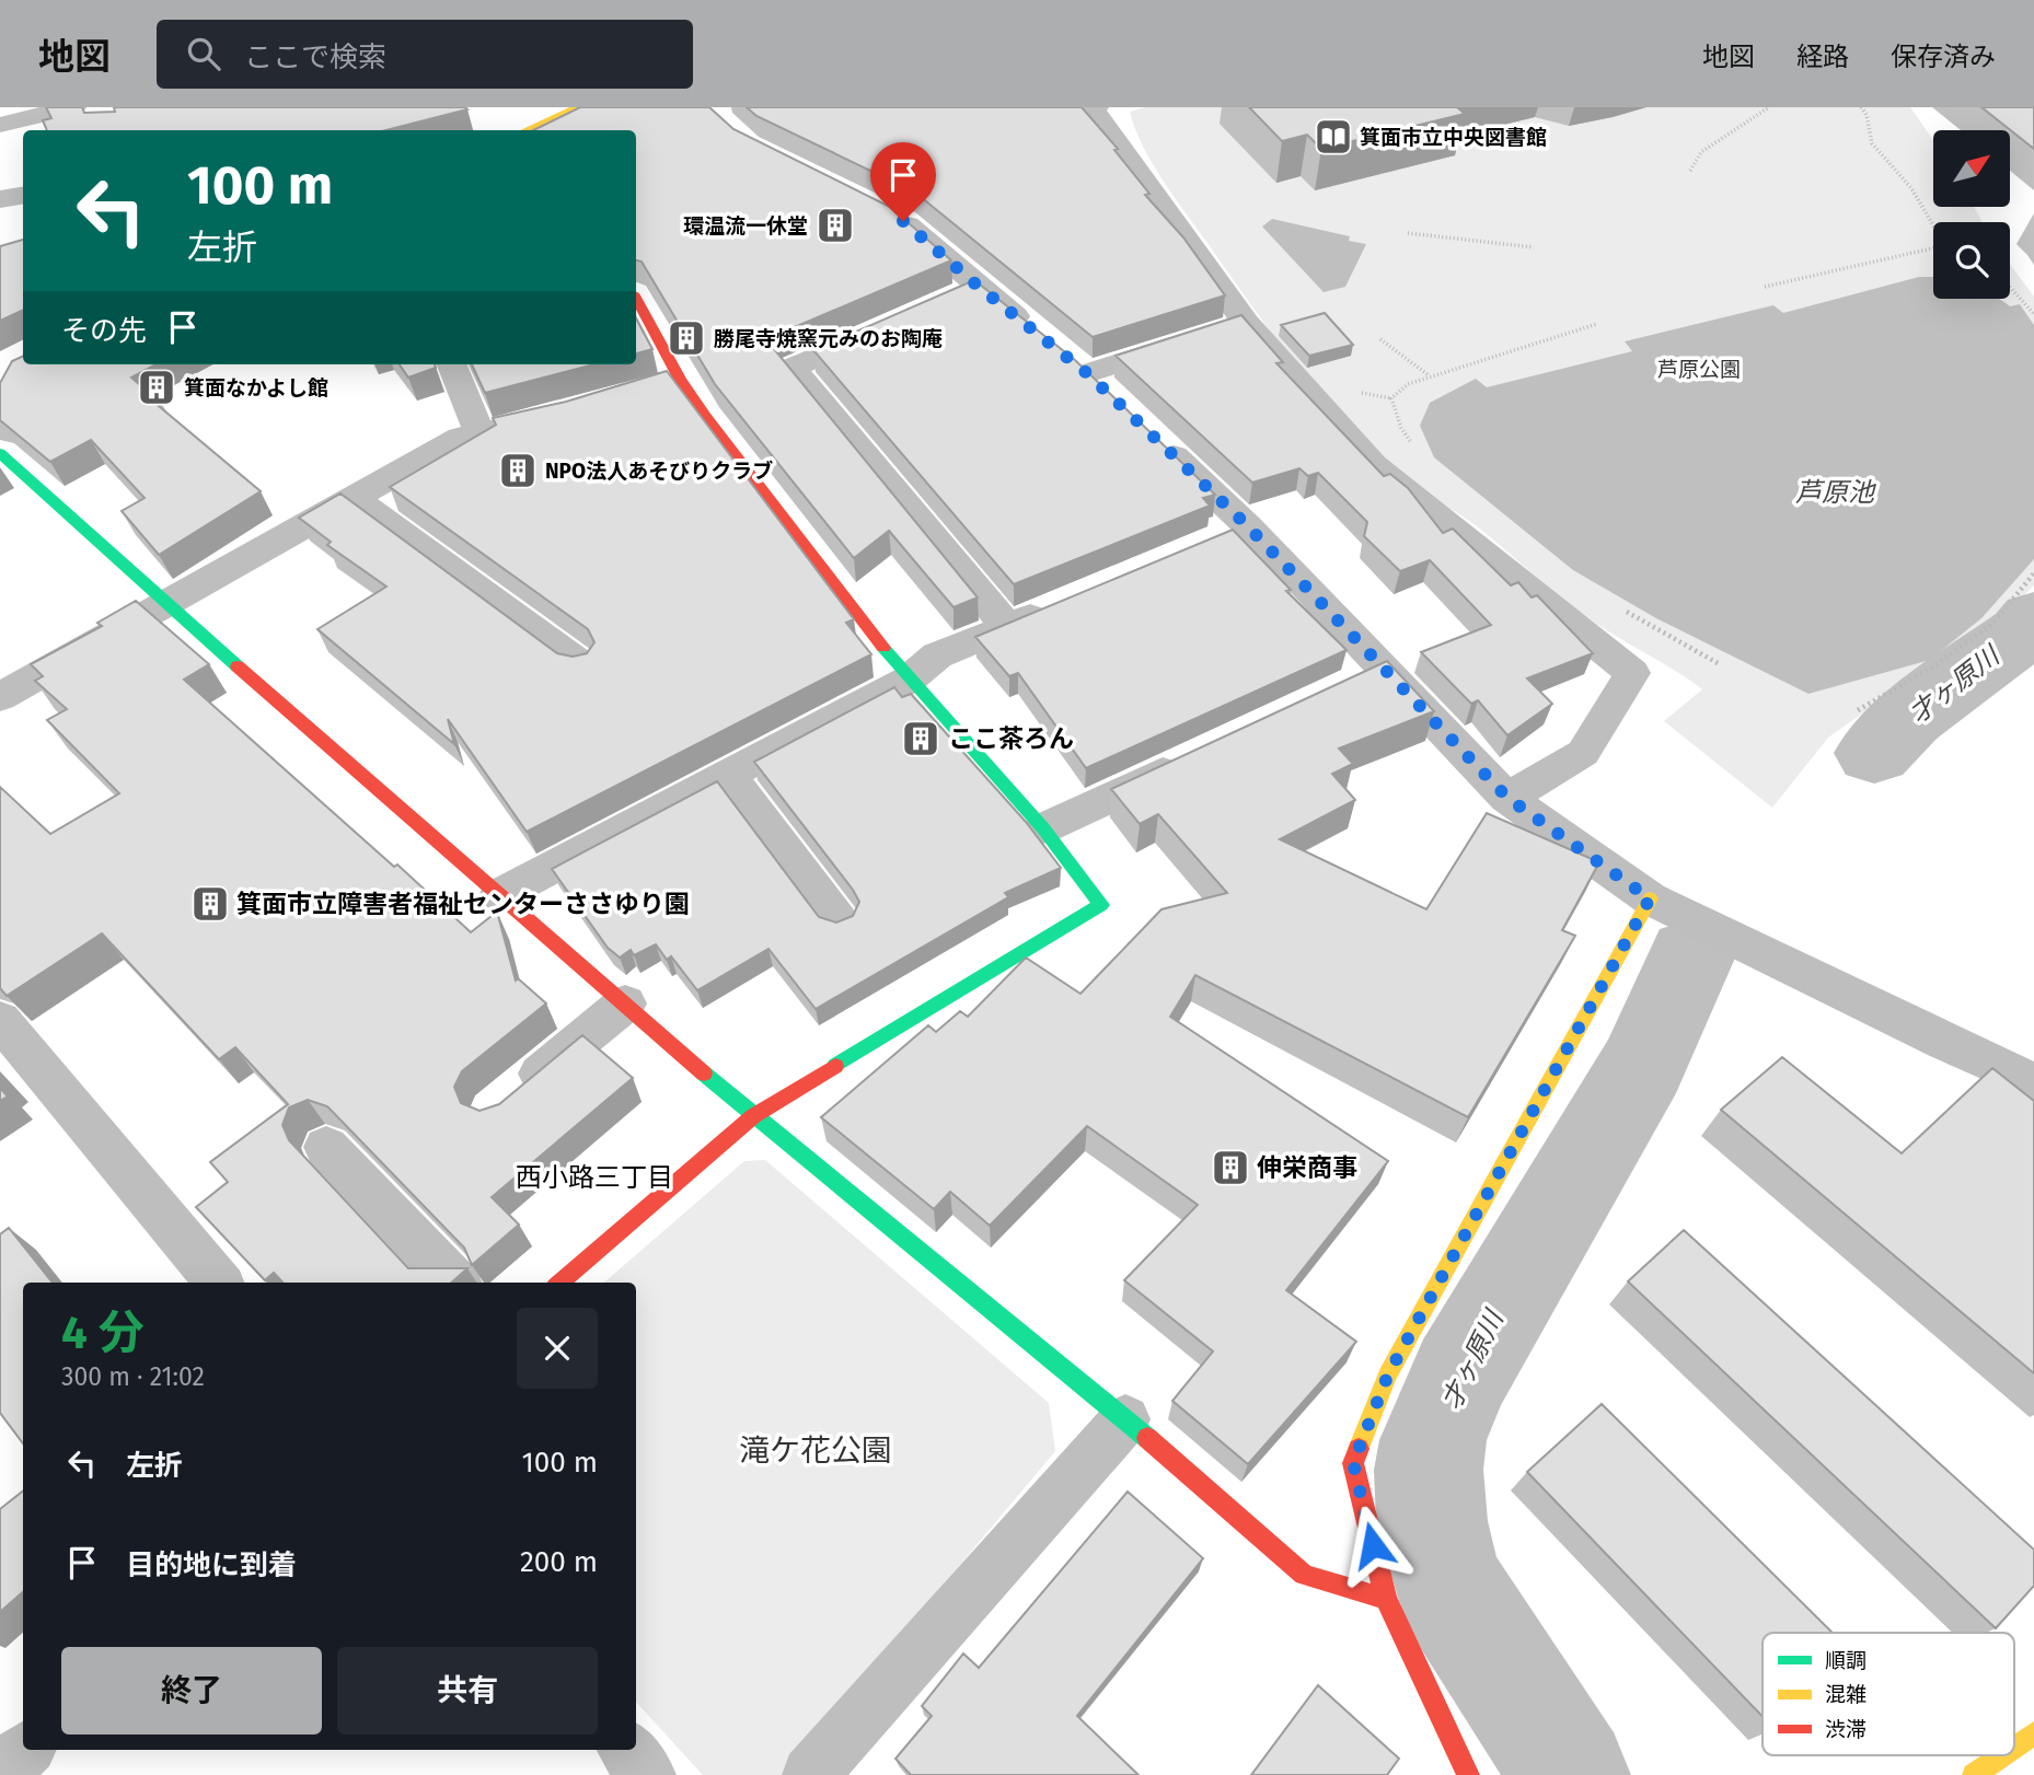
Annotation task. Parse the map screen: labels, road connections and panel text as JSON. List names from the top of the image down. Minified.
{"districts":["西小路三丁目"],"water":["芦原池","才ヶ原川"],"parks":["芦原公園","滝ケ花公園"],"places":{"library":["箕面市立中央図書館"],"building":["環温流一休堂","勝尾寺焼窯元みのお陶庵","箕面なかよし館","NPO法人あそびりクラブ","ここ茶ろん","箕面市立障害者福祉センターささゆり園","伸栄商事"]},"legend":["順調","混雑","渋滞"],"north":"top right","page":{"header":"地図","search":"ここで検索","nav":["地図","経路","保存済み"],"turn":["100 m","左折"],"then":"その先","heading":["4 分","300 m · 21:02"],"list":[{"name":"左折","value":"100 m"},{"name":"目的地に到着","value":"200 m"}],"buttons":["終了","共有"]}}
